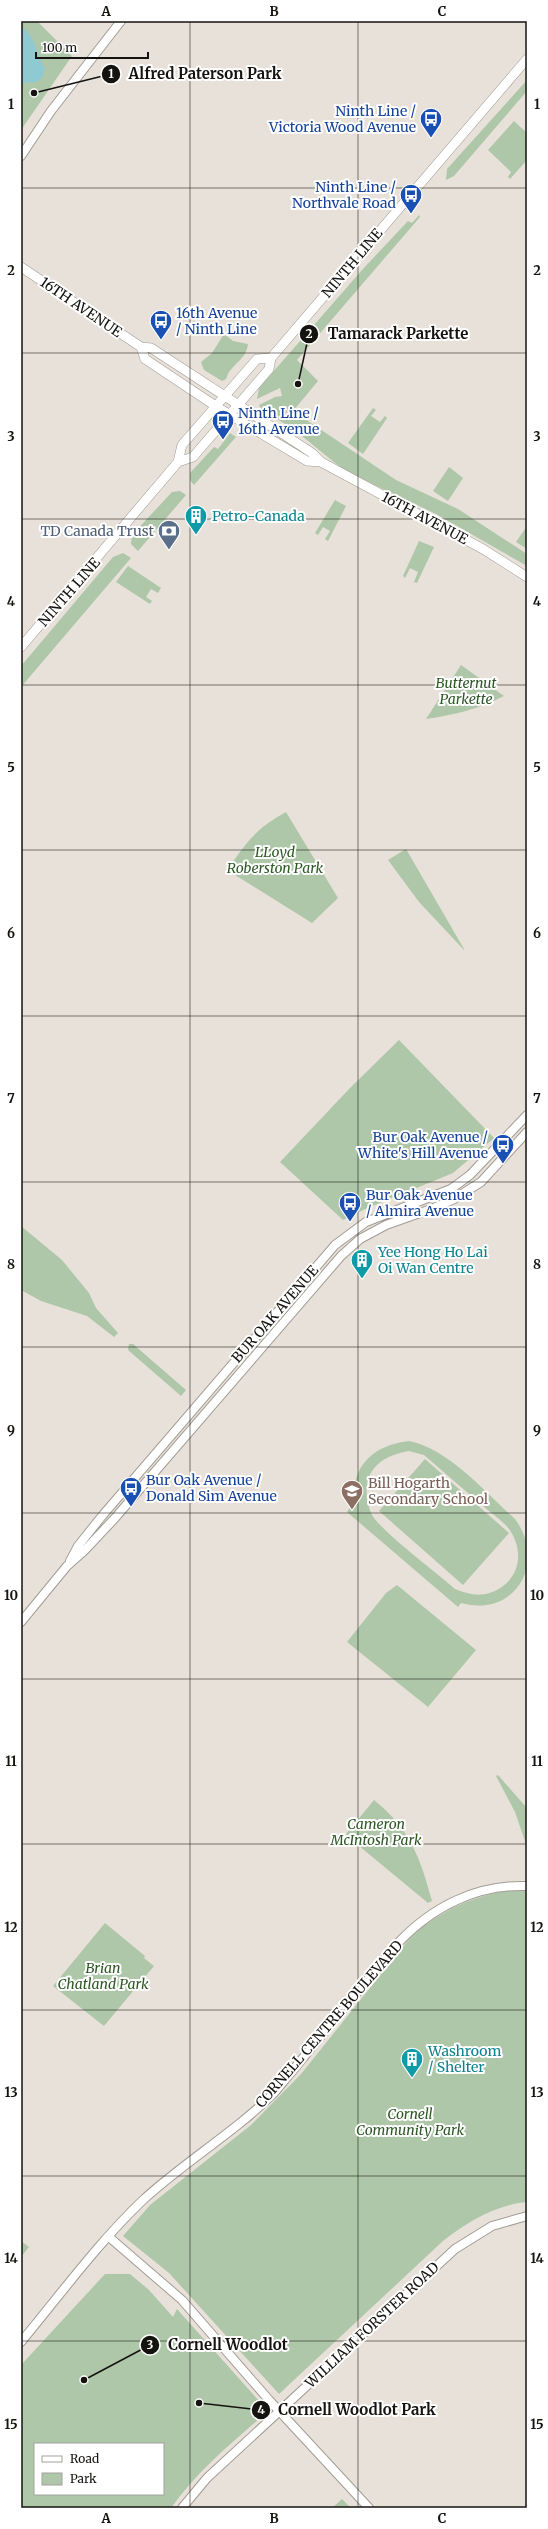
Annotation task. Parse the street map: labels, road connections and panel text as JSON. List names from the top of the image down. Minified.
{"streets":{"main road":["NINTH LINE","16TH AVENUE"],"street":["BUR OAK AVENUE","CORNELL CENTRE BOULEVARD","WILLIAM FORSTER ROAD"]},"crossings":[["NINTH LINE","16TH AVENUE"]],"parks":["Butternut Parkette","LLoyd Roberston Park","Cameron McIntosh Park","Brian Chatland Park","Cornell Community Park"],"places":{"other":["Alfred Paterson Park","Tamarack Parkette","Cornell Woodlot","Cornell Woodlot Park"],"bus stop":["Ninth Line / Victoria Wood Avenue","Ninth Line / Northvale Road","16th Avenue / Ninth Line","Ninth Line / 16th Avenue","Bur Oak Avenue / White's Hill Avenue","Bur Oak Avenue / Almira Avenue","Bur Oak Avenue / Donald Sim Avenue"],"building":["Petro-Canada","Yee Hong Ho Lai Oi Wan Centre","Washroom / Shelter"],"bank":["TD Canada Trust"],"school or university":["Bill Hogarth Secondary School"]},"legend":["Road","Park"],"scale_bar":"100 m","grid":{"columns":["A","B","C"],"rows":["1","2","3","4","5","6","7","8","9","10","11","12","13","14","15"]}}
